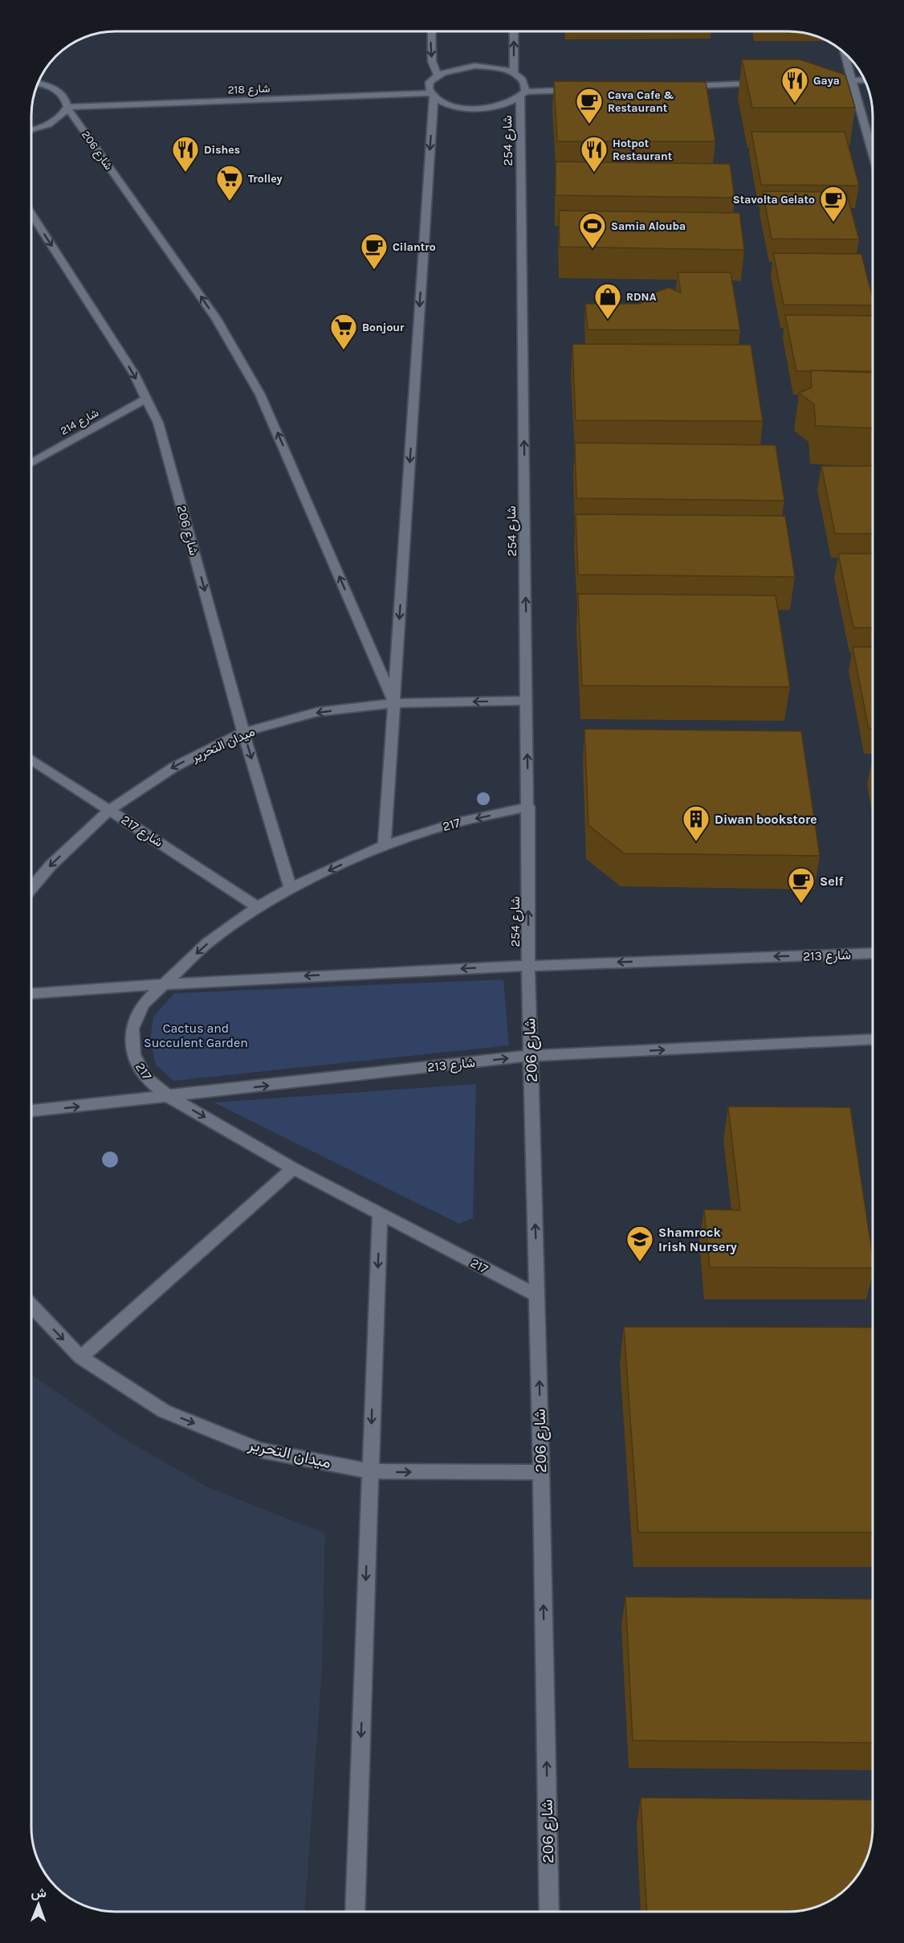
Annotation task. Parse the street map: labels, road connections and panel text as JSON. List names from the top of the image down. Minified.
{"streets":{"street":["شارع 218","شارع 254","شارع 206","شارع 214","ميدان التحرير","217","شارع 217","شارع 213"]},"crossings":[["شارع 218","شارع 206"],["شارع 254","شارع 206"],["شارع 254","ميدان التحرير"],["شارع 254","217"],["شارع 254","شارع 213"],["شارع 206","شارع 214"],["شارع 206","ميدان التحرير"],["شارع 206","217"],["شارع 206","شارع 213"],["ميدان التحرير","شارع 217"],["217","شارع 217"],["217","شارع 213"]],"parks":["Cactus and Succulent Garden"],"places":{"restaurant":["Gaya","Dishes","Hotpot Restaurant"],"cafe":["Cava Cafe & Restaurant","Stavolta Gelato","Cilantro","Self"],"supermarket":["Trolley","Bonjour"],"sports":["Samia Alouba"],"shop":["RDNA"],"building":["Diwan bookstore"],"school or university":["Shamrock Irish Nursery"]},"north":"top"}
